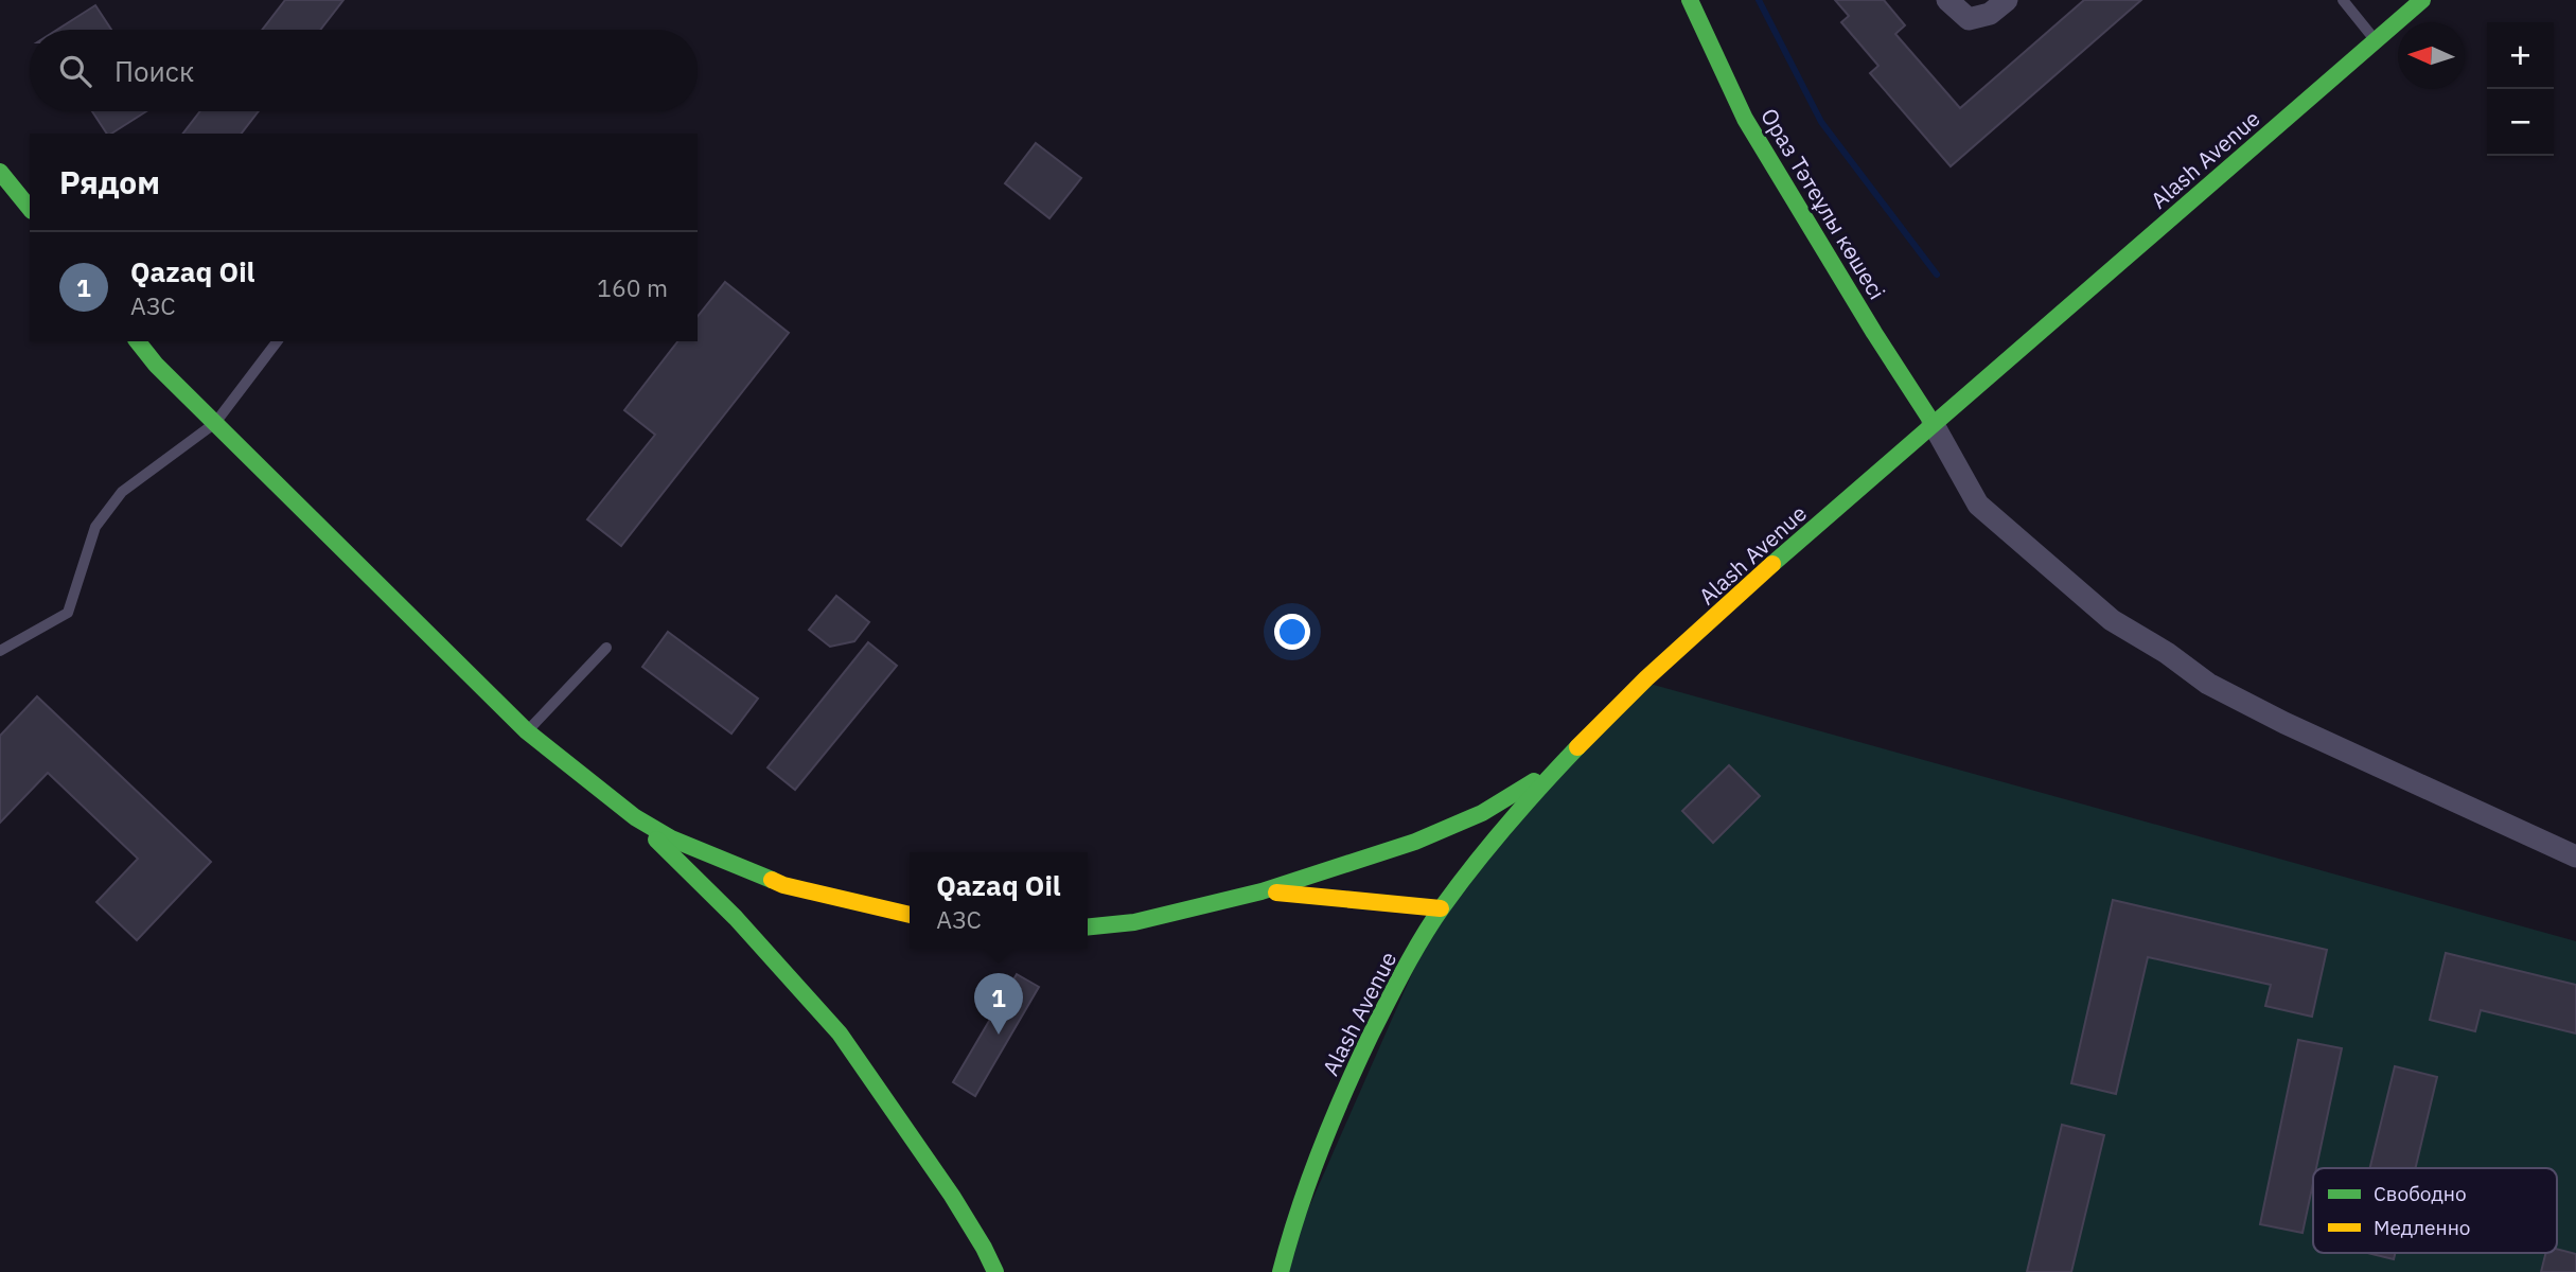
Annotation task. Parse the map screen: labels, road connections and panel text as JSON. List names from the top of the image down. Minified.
{"streets":{"main road":["Alash Avenue","Ораз Тәтеұлы көшесі"]},"crossings":[["Alash Avenue","Ораз Тәтеұлы көшесі"]],"legend":["Свободно","Медленно"],"north":"left","page":{"map_buttons":["+","−"],"search":"Поиск","heading":"Рядом","list":[{"mark":"1","name":"Qazaq Oil","note":"АЗС","value":"160 m"}],"popup":["Qazaq Oil","АЗС"],"pins":"1"}}
